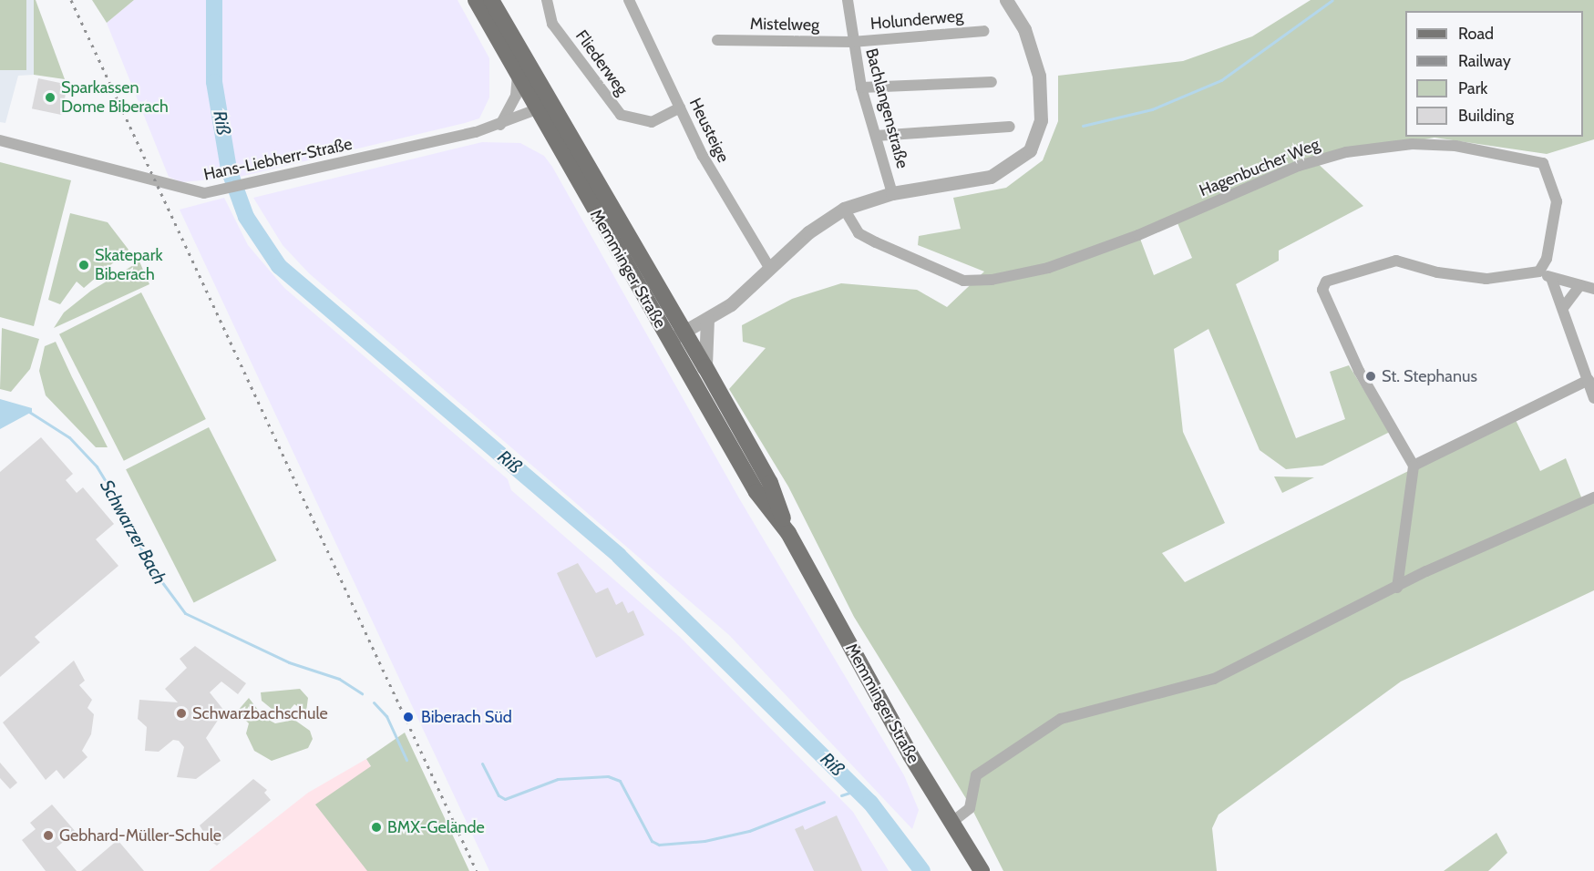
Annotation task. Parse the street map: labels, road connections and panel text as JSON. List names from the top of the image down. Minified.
{"streets":{"main road":["Memminger Straße"],"street":["Holunderweg","Mistelweg","Fliederweg","Bachlangenstraße","Heusteige","Hans-Liebherr-Straße","Hagenbucher Weg"]},"crossings":[["Holunderweg","Mistelweg"],["Holunderweg","Bachlangenstraße"],["Mistelweg","Bachlangenstraße"],["Fliederweg","Heusteige"],["Hans-Liebherr-Straße","Memminger Straße"]],"water":["Riß","Schwarzer Bach"],"places":["Sparkassen Dome Biberach","Skatepark Biberach","St. Stephanus","Schwarzbachschule","Biberach Süd","BMX-Gelände","Gebhard-Müller-Schule"],"legend":["Road","Railway","Park","Building"]}
